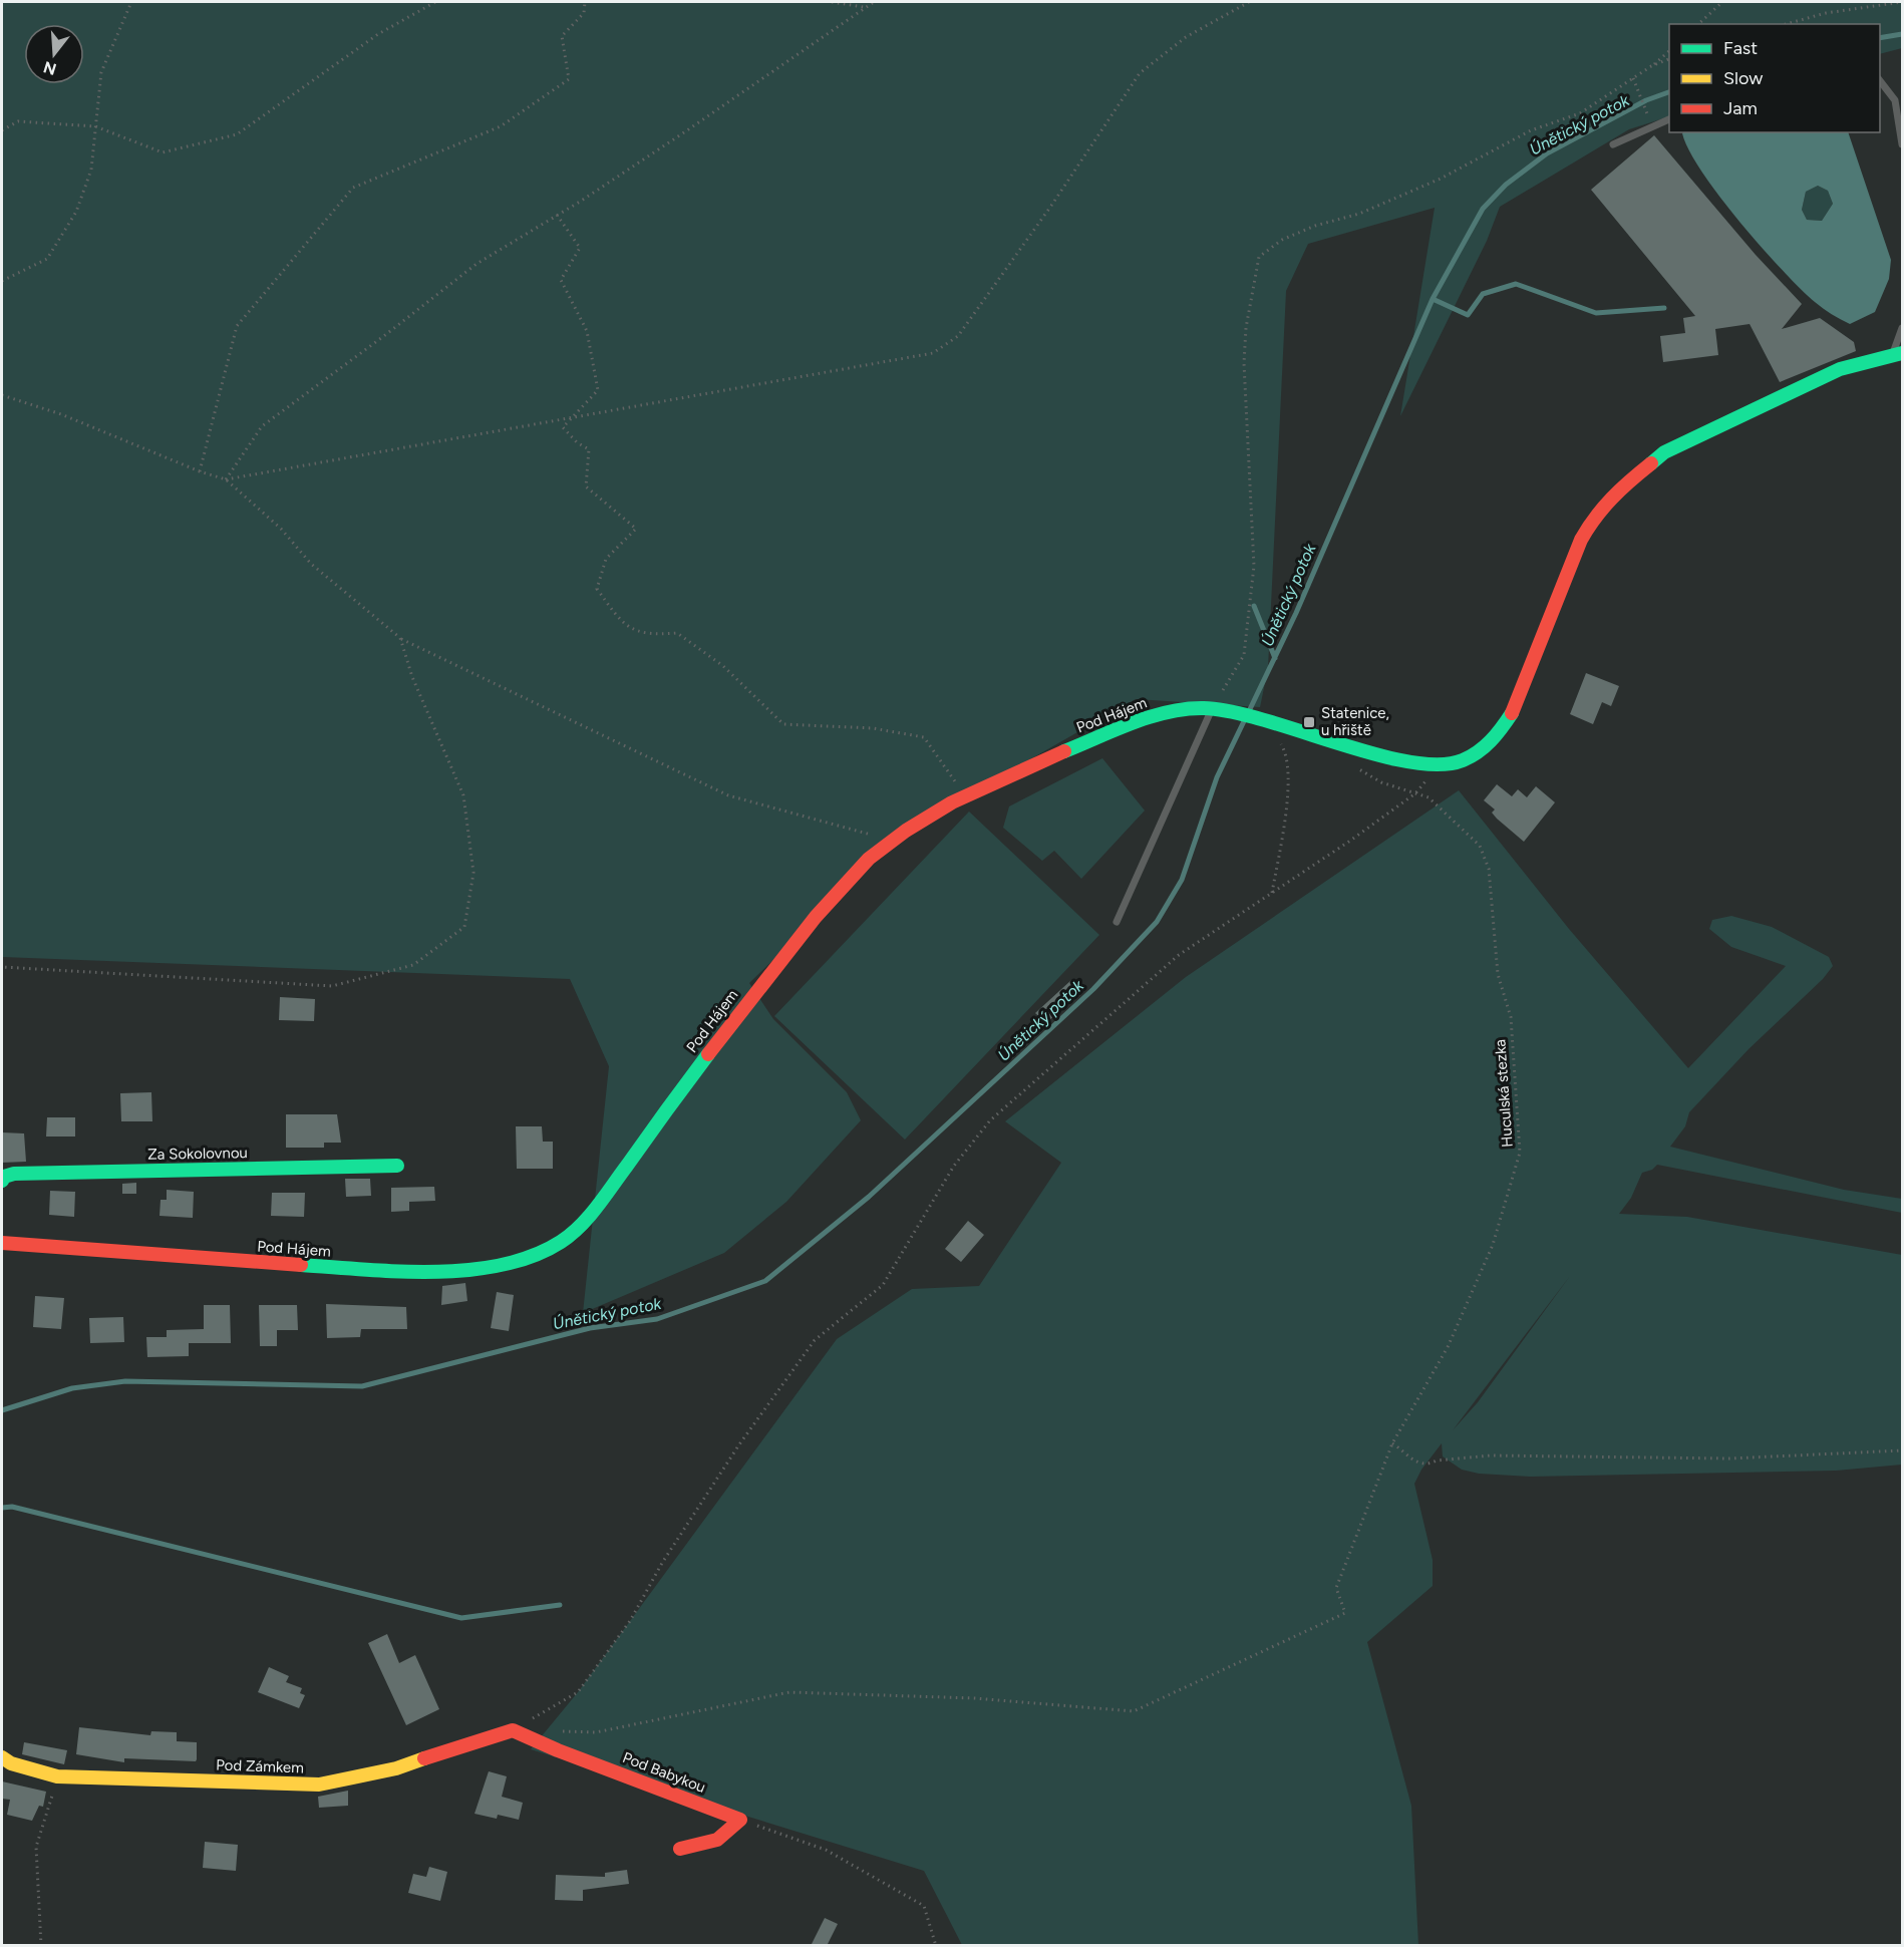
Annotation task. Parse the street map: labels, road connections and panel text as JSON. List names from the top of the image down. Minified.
{"streets":{"street":["Pod Hájem","Za Sokolovnou","Pod Zámkem","Pod Babykou"],"path":["Huculská stezka"]},"crossings":[["Pod Zámkem","Pod Babykou"]],"water":["Únětický potok"],"places":{"transit":["Statenice, u hřiště"]},"legend":["Fast","Slow","Jam"],"north":"bottom"}
